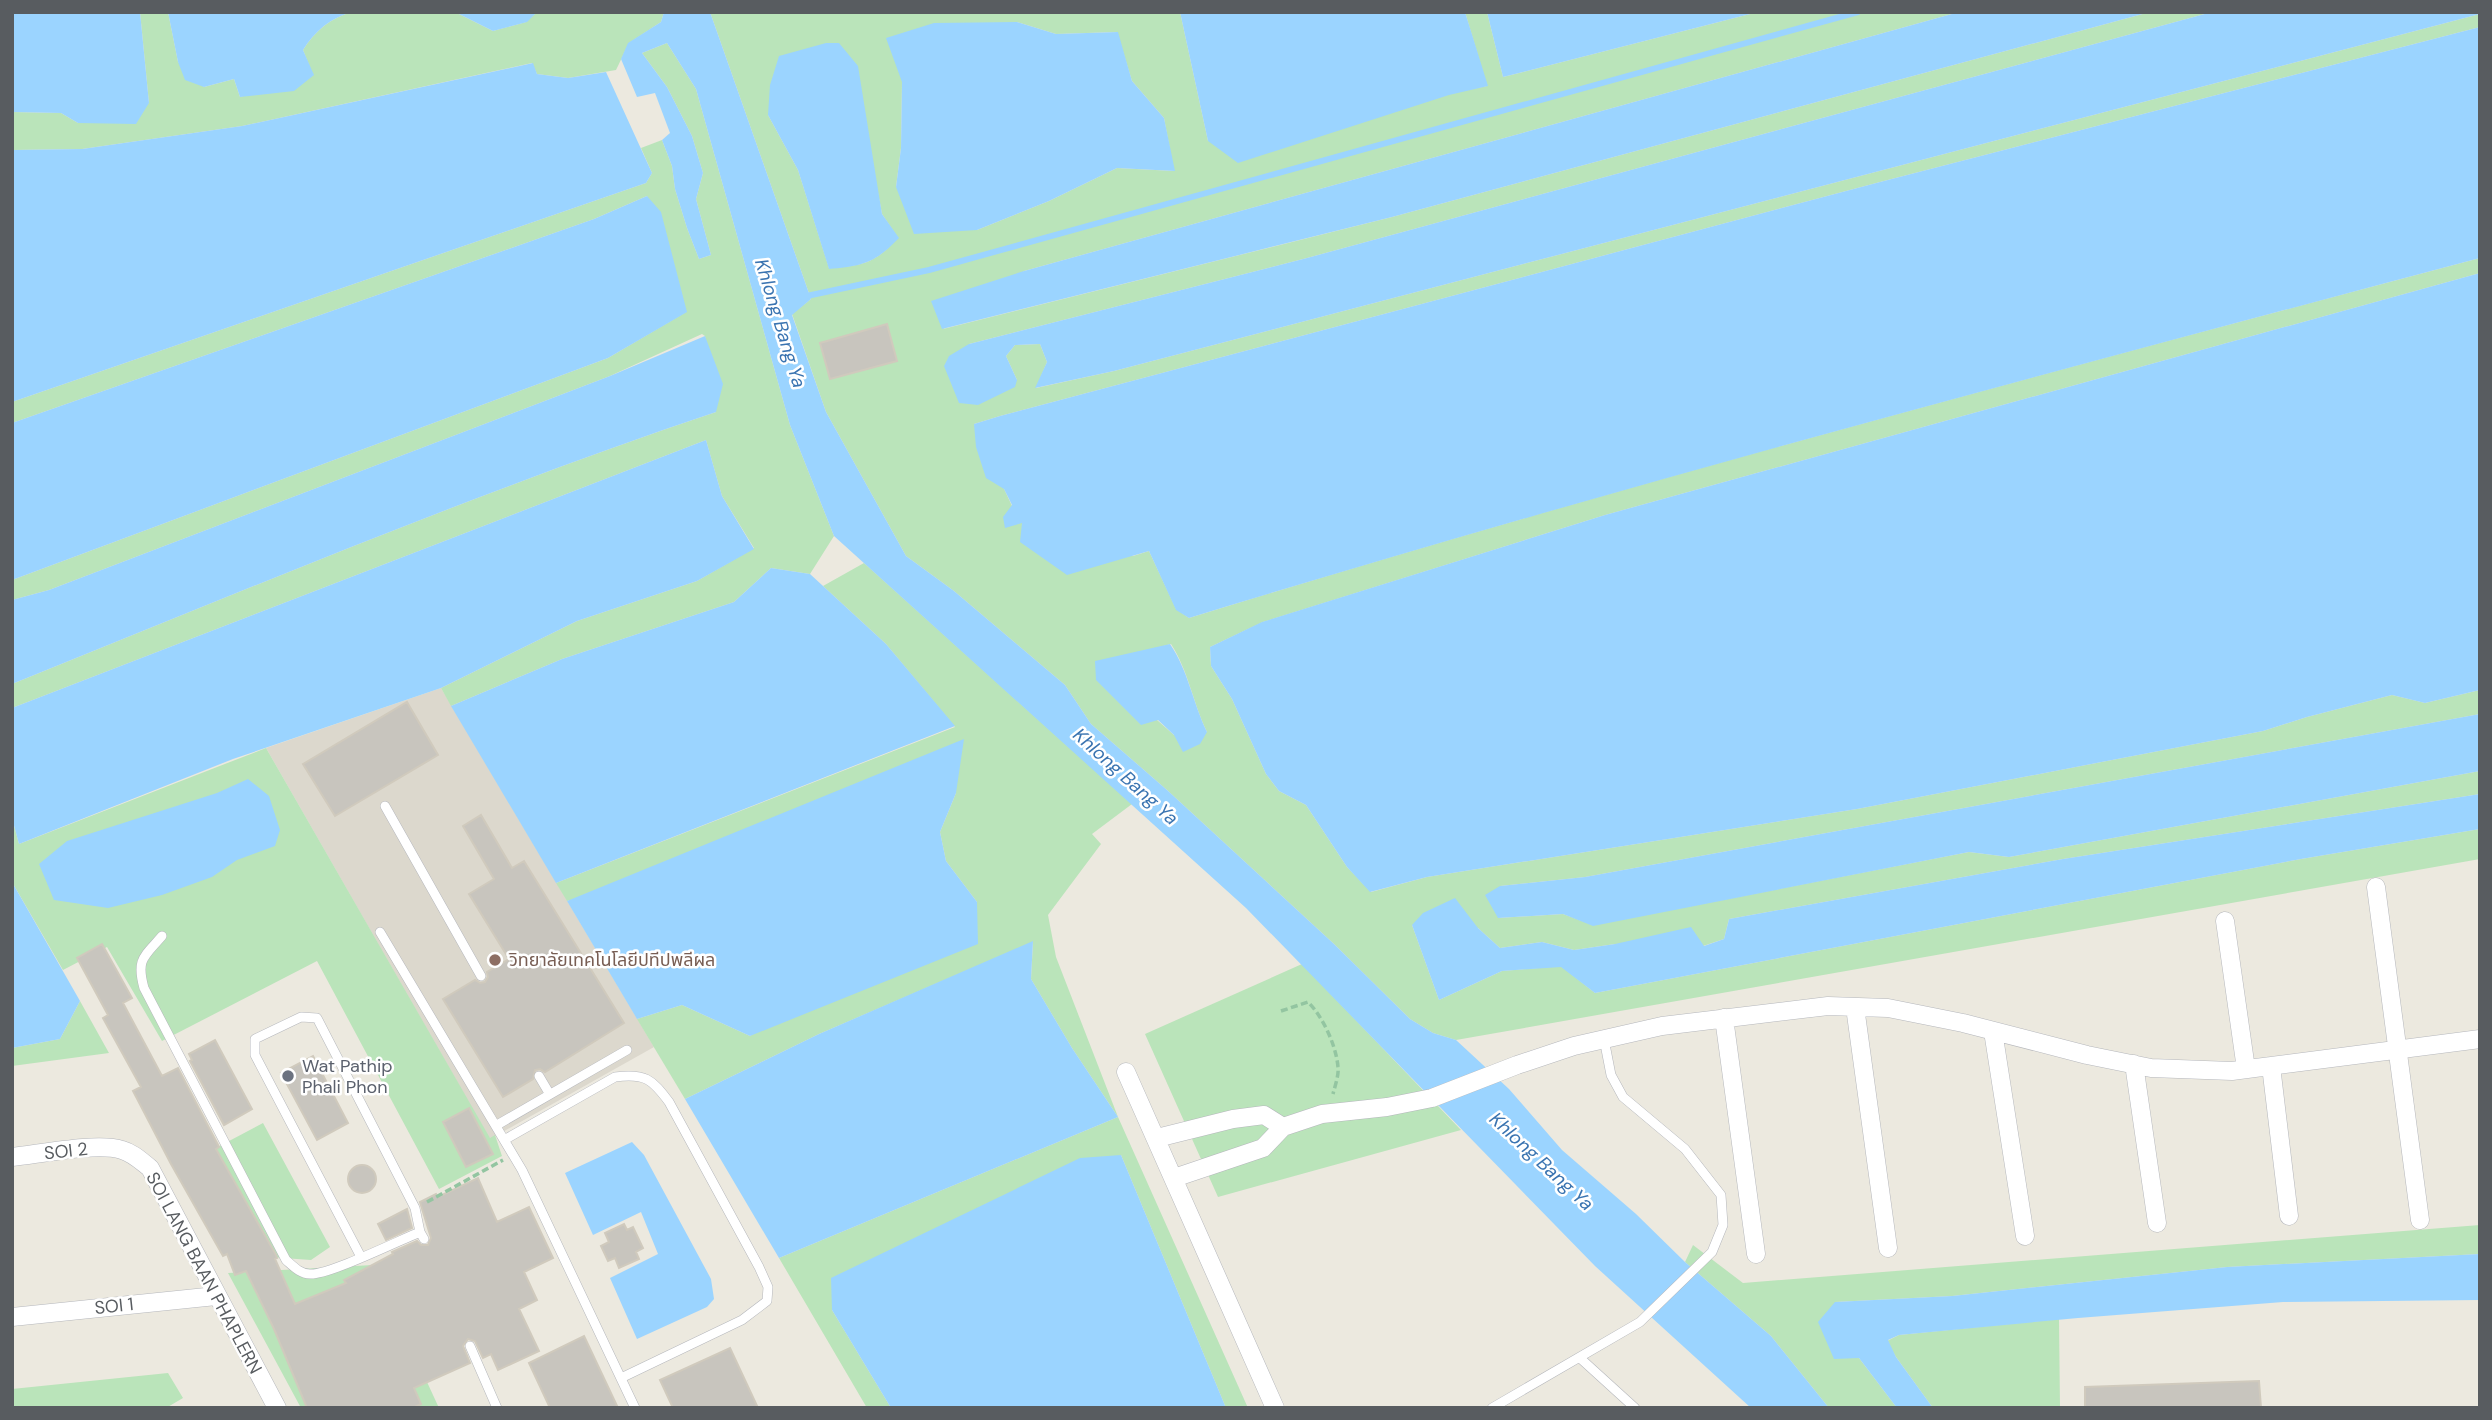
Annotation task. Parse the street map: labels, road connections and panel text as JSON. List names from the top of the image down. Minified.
{"streets":{"street":["SOI 2","SOI LANG BAAN PHAPLERN","SOI 1"]},"crossings":[["SOI 2","SOI LANG BAAN PHAPLERN"],["SOI LANG BAAN PHAPLERN","SOI 1"]],"water":["Khlong Bang Ya"],"places":["วิทยาลัยเทคโนโลยีปทีปพลีผล","Wat Pathip Phali Phon"]}
